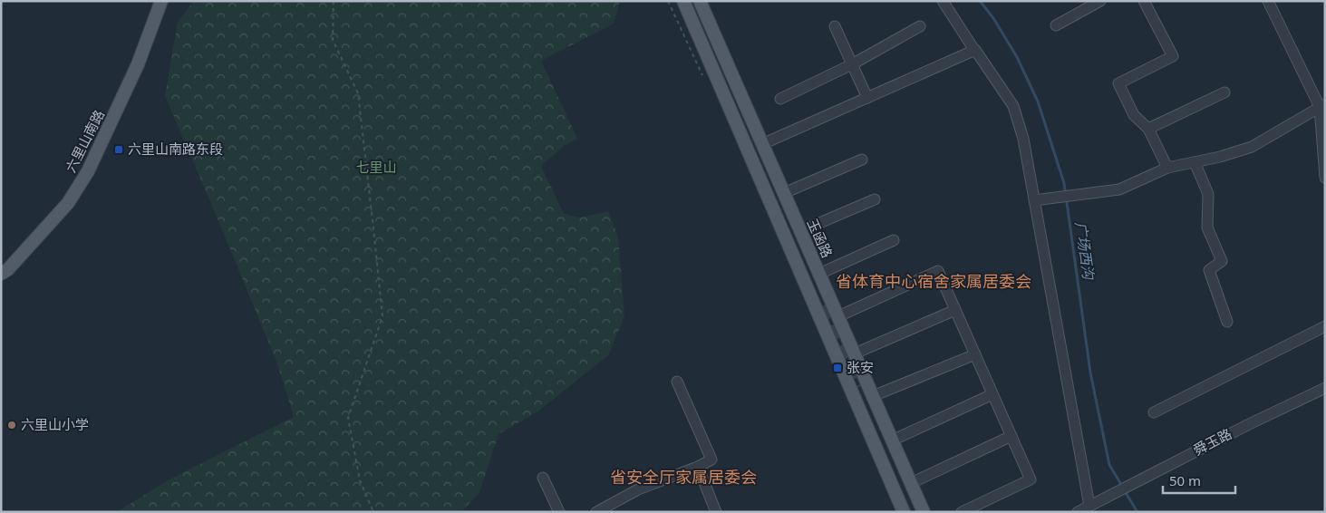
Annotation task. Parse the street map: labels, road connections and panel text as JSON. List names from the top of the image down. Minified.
{"streets":{"main road":["六里山南路","玉函路"],"street":["舜玉路"]},"districts":["省体育中心宿舍家属居委会","省安全厅家属居委会"],"water":["广场西沟"],"parks":["七里山"],"places":{"transit":["六里山南路东段","张安"],"other":["六里山小学"]},"scale_bar":"50 m"}
